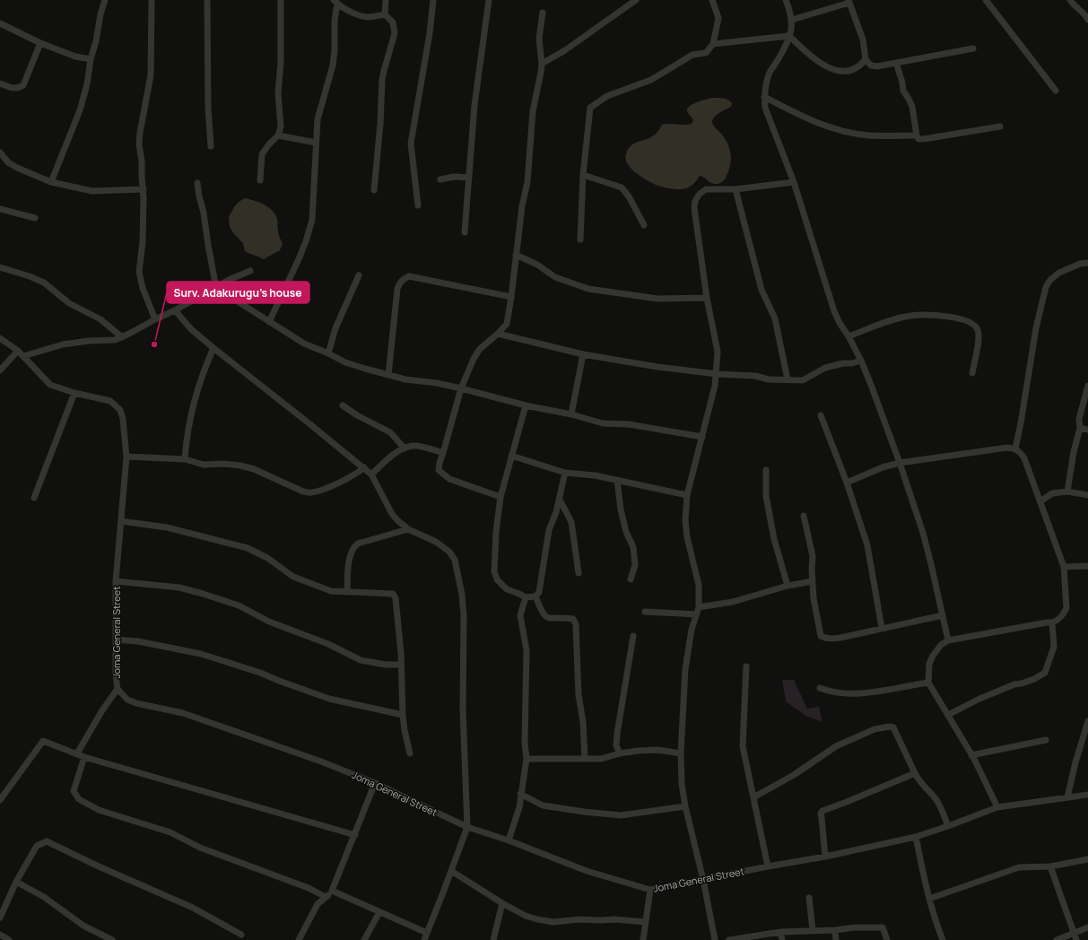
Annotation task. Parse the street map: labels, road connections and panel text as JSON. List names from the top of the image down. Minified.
{"streets":{"street":["Joma General Street"]},"places":["Surv. Adakurugu's house"]}
